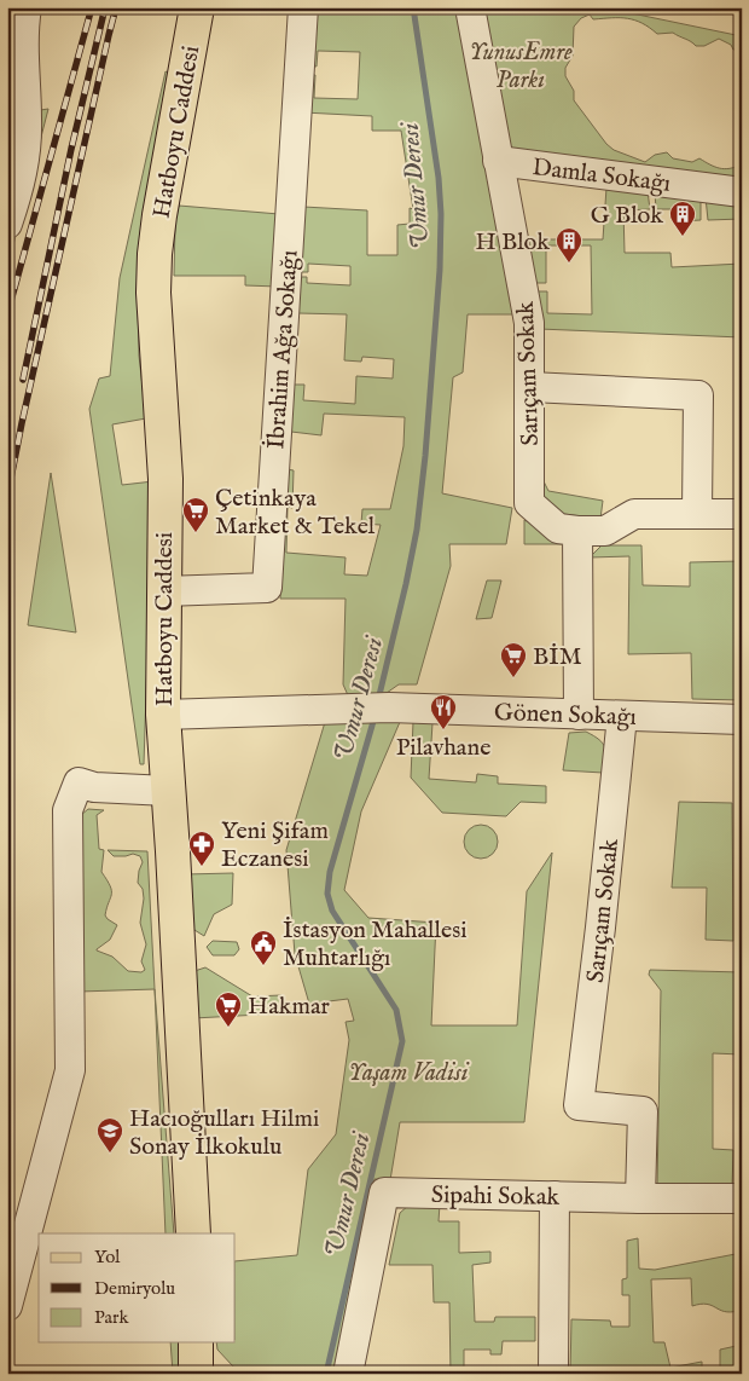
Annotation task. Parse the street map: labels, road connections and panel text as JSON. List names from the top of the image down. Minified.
{"streets":{"main road":["Hatboyu Caddesi"],"street":["Damla Sokağı","İbrahim Ağa Sokağı","Sarıçam Sokak","Gönen Sokağı","Sipahi Sokak"]},"crossings":[["Hatboyu Caddesi","İbrahim Ağa Sokağı"],["Hatboyu Caddesi","Gönen Sokağı"],["Damla Sokağı","Sarıçam Sokak"],["Sarıçam Sokak","Gönen Sokağı"],["Sarıçam Sokak","Sipahi Sokak"]],"water":["Umur Deresi"],"parks":["YunusEmre Parkı","Yaşam Vadisi"],"places":{"building":["G Blok","H Blok"],"supermarket":["Çetinkaya Market & Tekel","BİM","Hakmar"],"restaurant":["Pilavhane"],"pharmacy":["Yeni Şifam Eczanesi"],"public building":["İstasyon Mahallesi Muhtarlığı"],"school or university":["Hacıoğulları Hilmi Sonay İlkokulu"]},"legend":["Yol","Demiryolu","Park"]}
